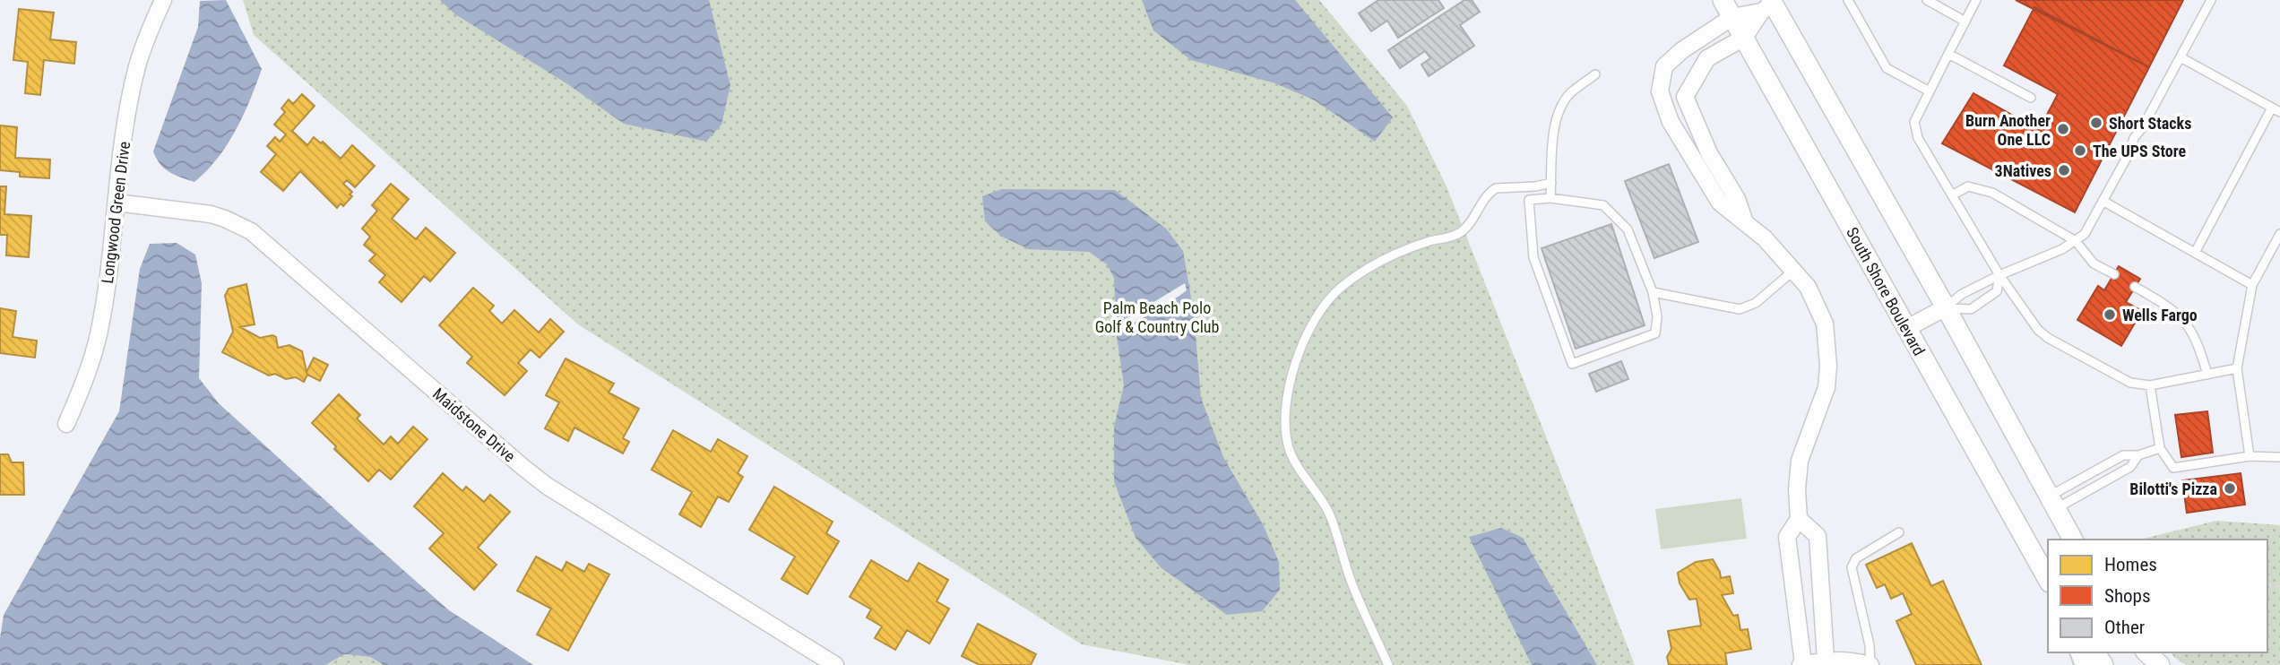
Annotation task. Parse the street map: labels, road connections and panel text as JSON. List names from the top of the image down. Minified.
{"streets":{"street":["Longwood Green Drive","South Shore Boulevard","Maidstone Drive"]},"crossings":[["Longwood Green Drive","Maidstone Drive"]],"parks":["Palm Beach Polo Golf & Country Club"],"places":["Short Stacks","Burn Another One LLC","The UPS Store","3Natives","Wells Fargo","Bilotti's Pizza"],"legend":["Homes","Shops","Other"]}
